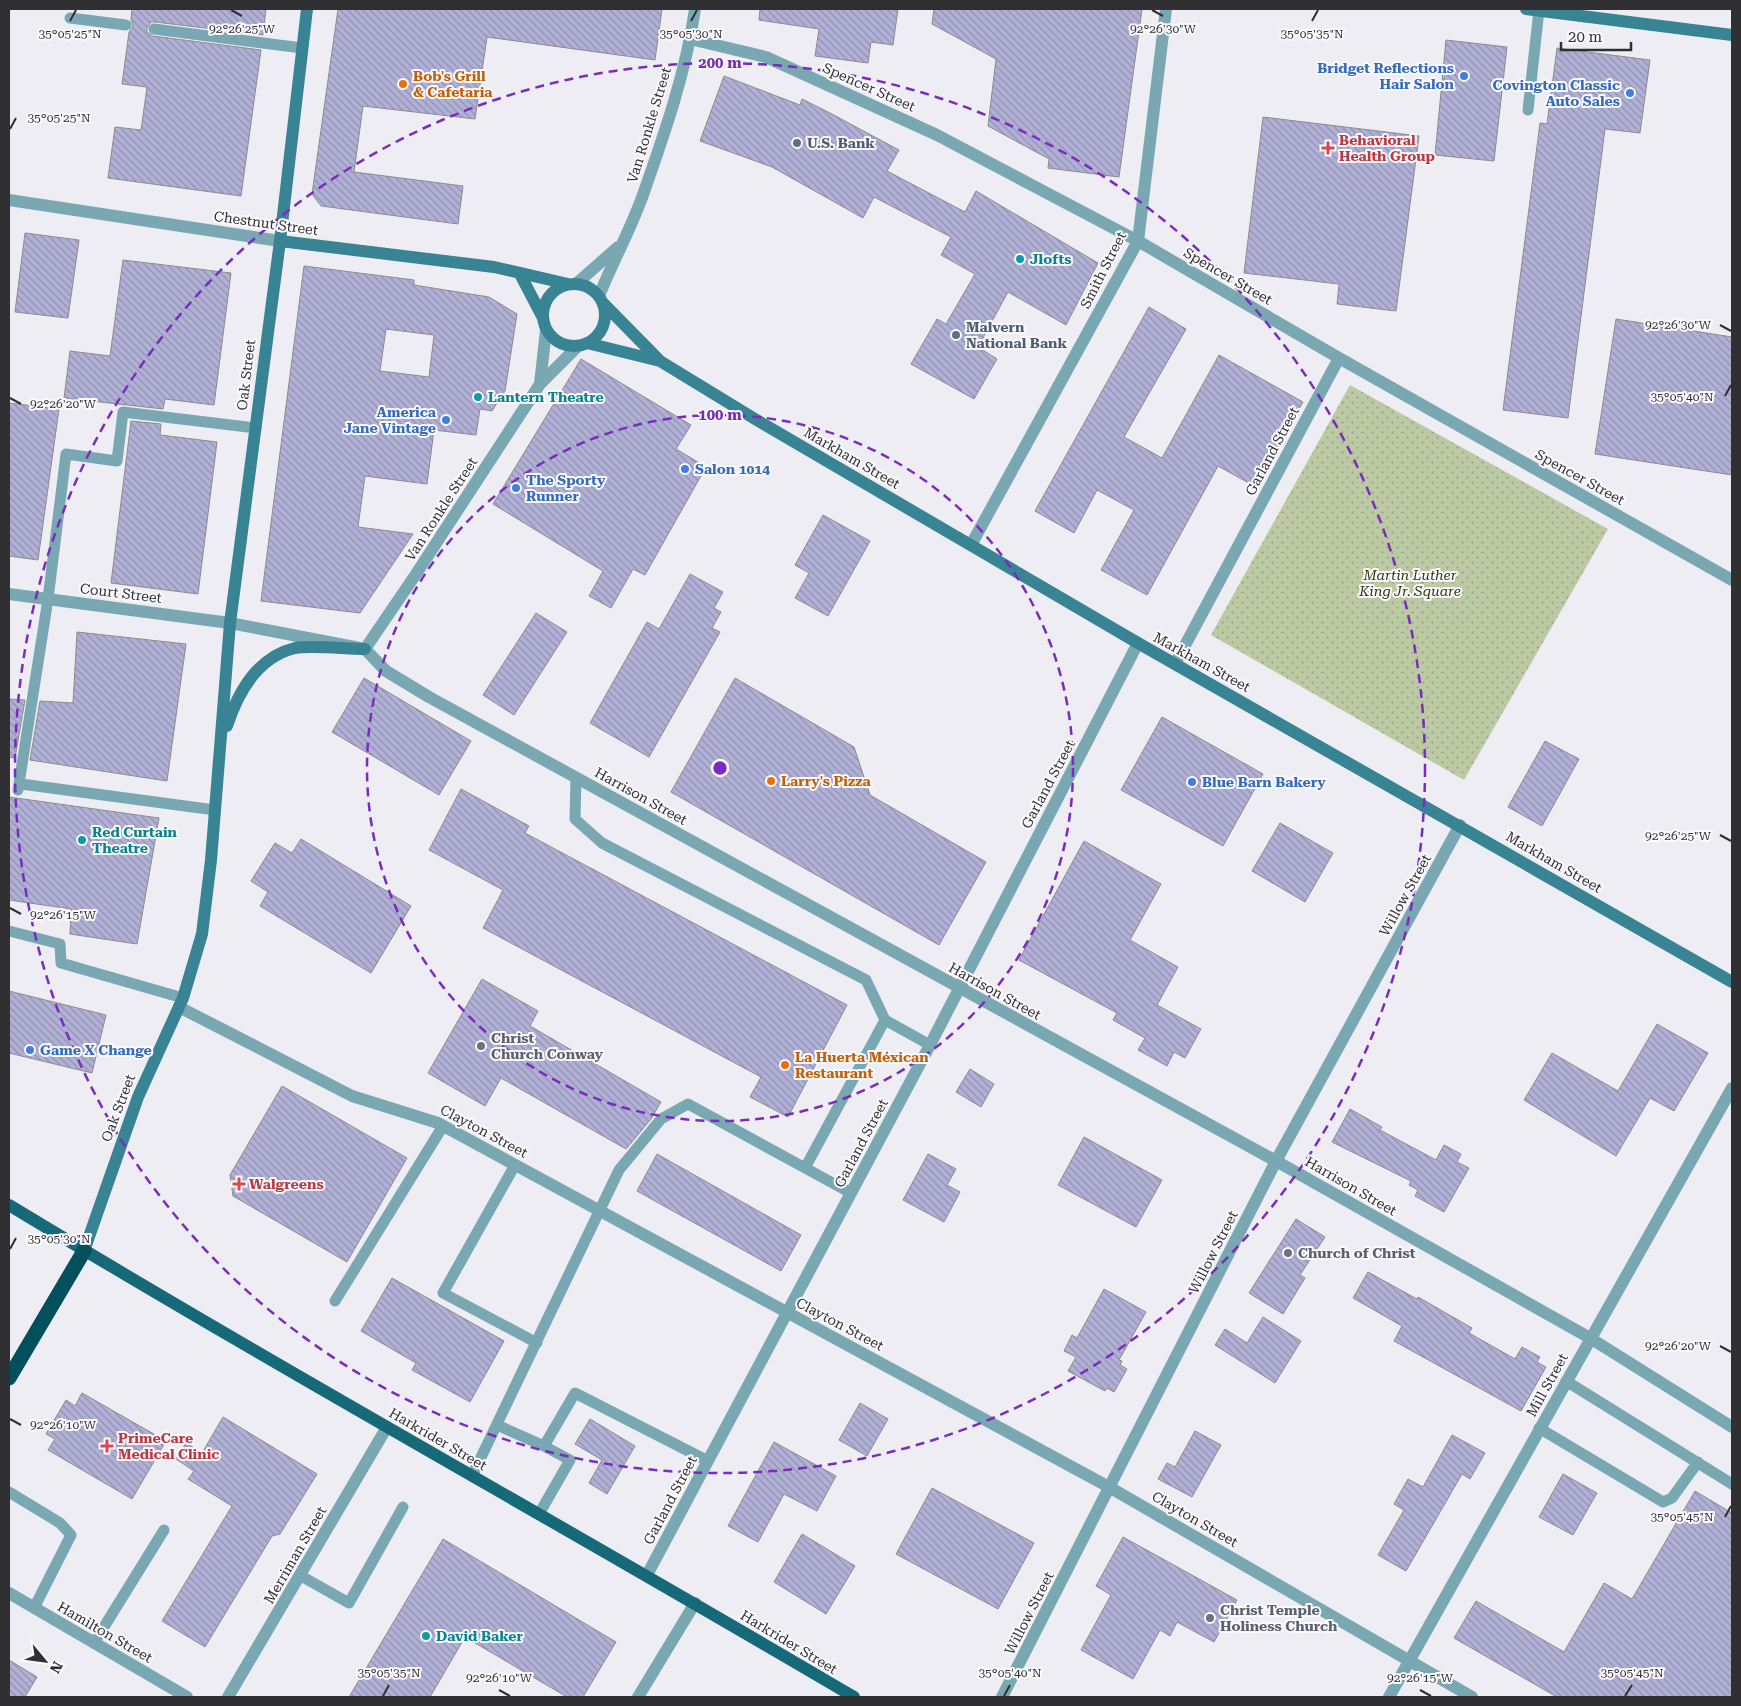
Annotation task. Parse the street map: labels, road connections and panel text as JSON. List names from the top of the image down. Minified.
{"streets":{"highway":["Oak Street"],"main road":["Harkrider Street"],"street":["Spencer Street","Van Ronkle Street","Chestnut Street","Smith Street","Garland Street","Markham Street","Court Street","Harrison Street","Willow Street","Clayton Street","Mill Street","Merriman Street","Hamilton Street"]},"crossings":[["Spencer Street","Van Ronkle Street"],["Spencer Street","Smith Street"],["Spencer Street","Garland Street"],["Van Ronkle Street","Chestnut Street"],["Van Ronkle Street","Oak Street"],["Van Ronkle Street","Markham Street"],["Van Ronkle Street","Harrison Street"],["Chestnut Street","Oak Street"],["Chestnut Street","Markham Street"],["Smith Street","Markham Street"],["Oak Street","Court Street"],["Oak Street","Harrison Street"],["Oak Street","Clayton Street"],["Oak Street","Harkrider Street"],["Garland Street","Markham Street"],["Garland Street","Harrison Street"],["Garland Street","Clayton Street"],["Garland Street","Harkrider Street"],["Markham Street","Willow Street"],["Harrison Street","Willow Street"],["Harrison Street","Mill Street"],["Willow Street","Clayton Street"],["Clayton Street","Mill Street"],["Harkrider Street","Merriman Street"]],"parks":["Martin Luther King Jr. Square"],"places":{"other":["Bridget Reflections Hair Salon","Bob's Grill & Cafetaria","Covington Classic Auto Sales","U.S. Bank","Jlofts","Malvern National Bank","Lantern Theatre","America Jane Vintage","Salon 1014","The Sporty Runner","Larry's Pizza","Blue Barn Bakery","Red Curtain Theatre","Christ Church Conway","Game X Change","La Huerta Méxican Restaurant","Church of Christ","Christ Temple Holiness Church","David Baker"],"health":["Behavioral Health Group","Walgreens","PrimeCare Medical Clinic"]},"scale_bar":"20 m","north":"bottom right","coordinates":["92°26'25\"W","92°26'30\"W","35°05'25\"N","35°05'30\"N","35°05'35\"N","35°05'40\"N","92°26'20\"W","92°26'15\"W","92°26'10\"W","35°05'45\"N"],"rings":["200 m","100 m"]}
